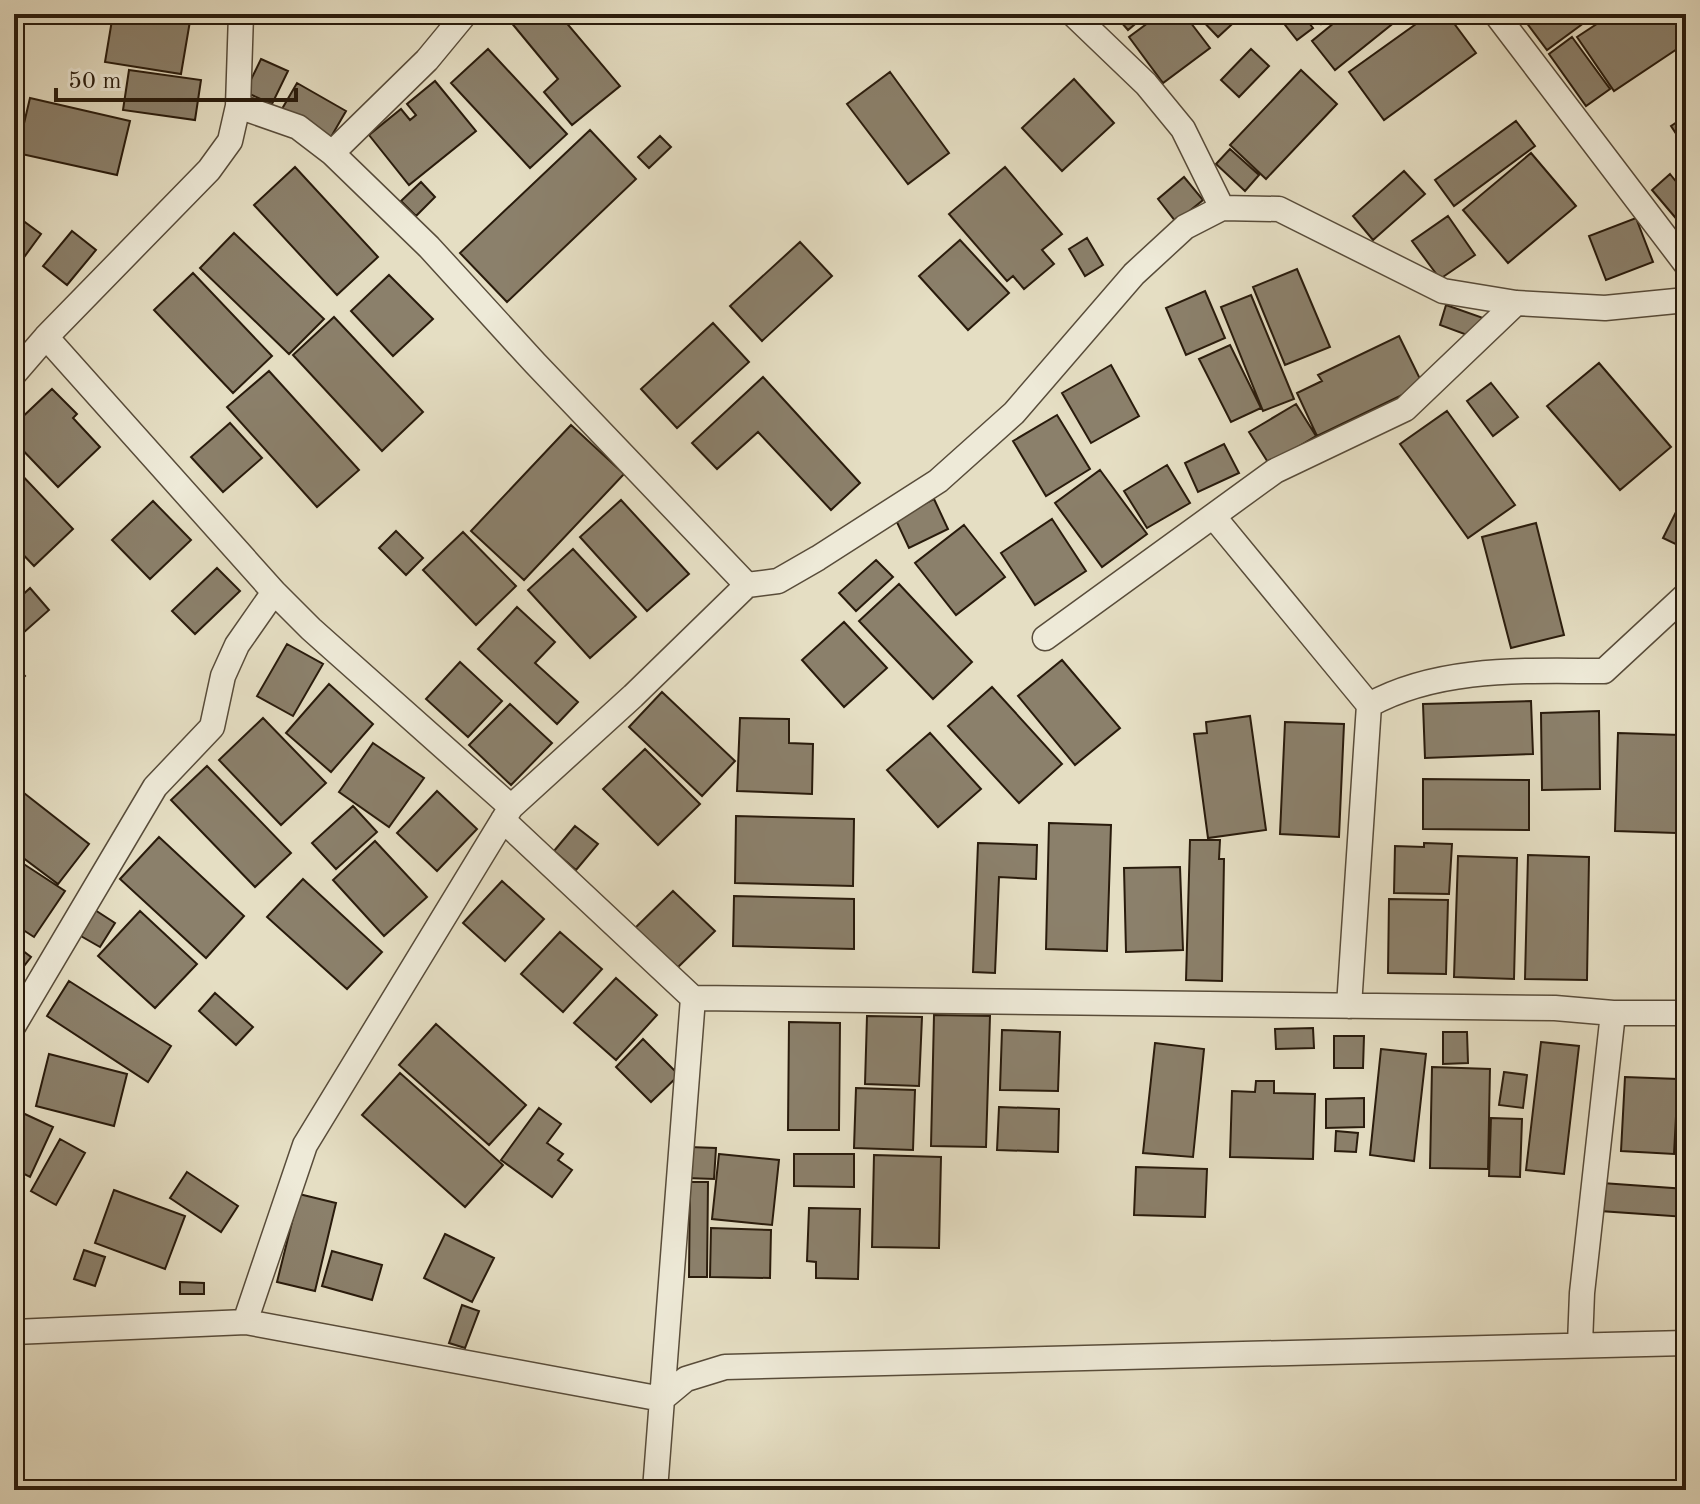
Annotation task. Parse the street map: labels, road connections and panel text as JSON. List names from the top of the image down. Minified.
{"scale_bar":"50 m"}
